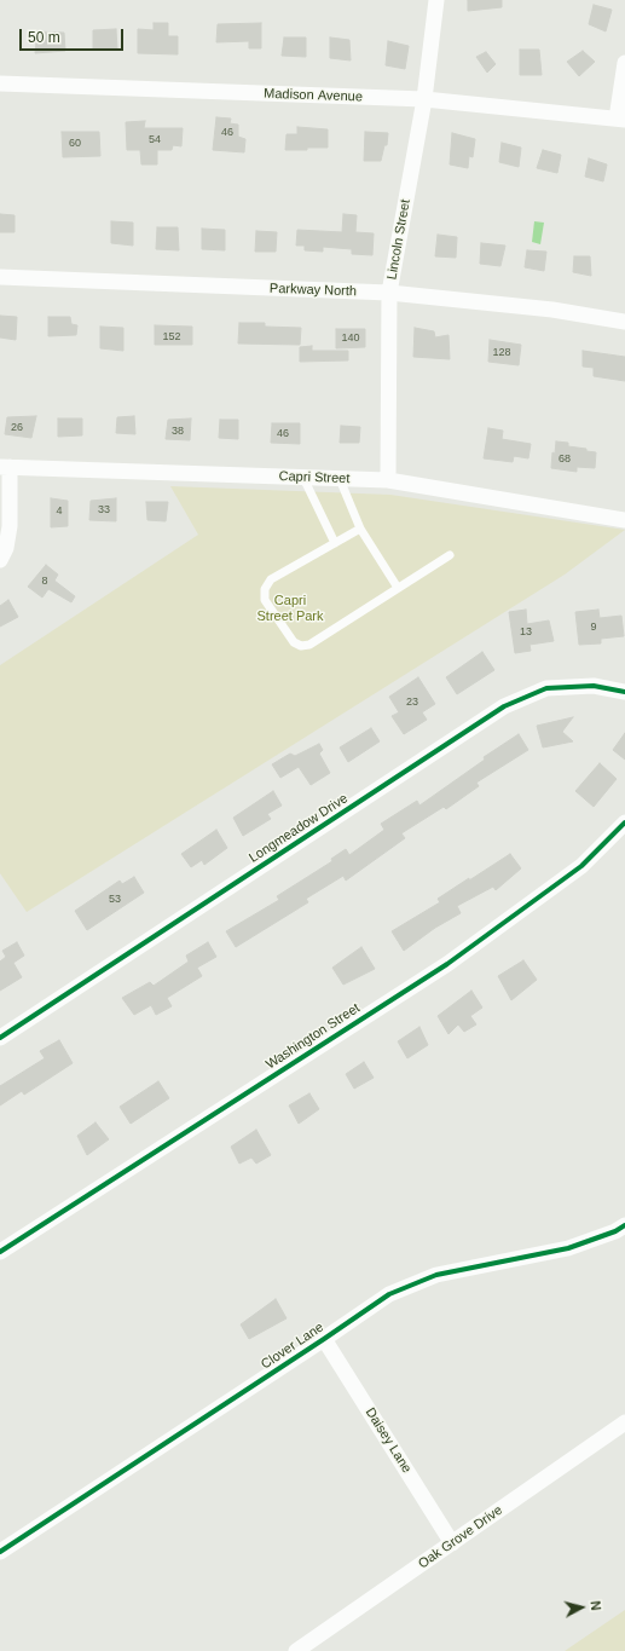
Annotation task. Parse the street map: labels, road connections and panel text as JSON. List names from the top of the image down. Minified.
{"streets":{"street":["Madison Avenue","Lincoln Street","Parkway North","Capri Street","Longmeadow Drive","Washington Street","Clover Lane","Daisey Lane","Oak Grove Drive"]},"crossings":[["Madison Avenue","Lincoln Street"],["Lincoln Street","Parkway North"],["Lincoln Street","Capri Street"],["Clover Lane","Daisey Lane"],["Daisey Lane","Oak Grove Drive"]],"parks":["Capri Street Park"],"house_numbers":["46","54","60","152","140","128","26","38","46","68","33","4","8","9","13","23","53"],"scale_bar":"50 m","north":"right"}
